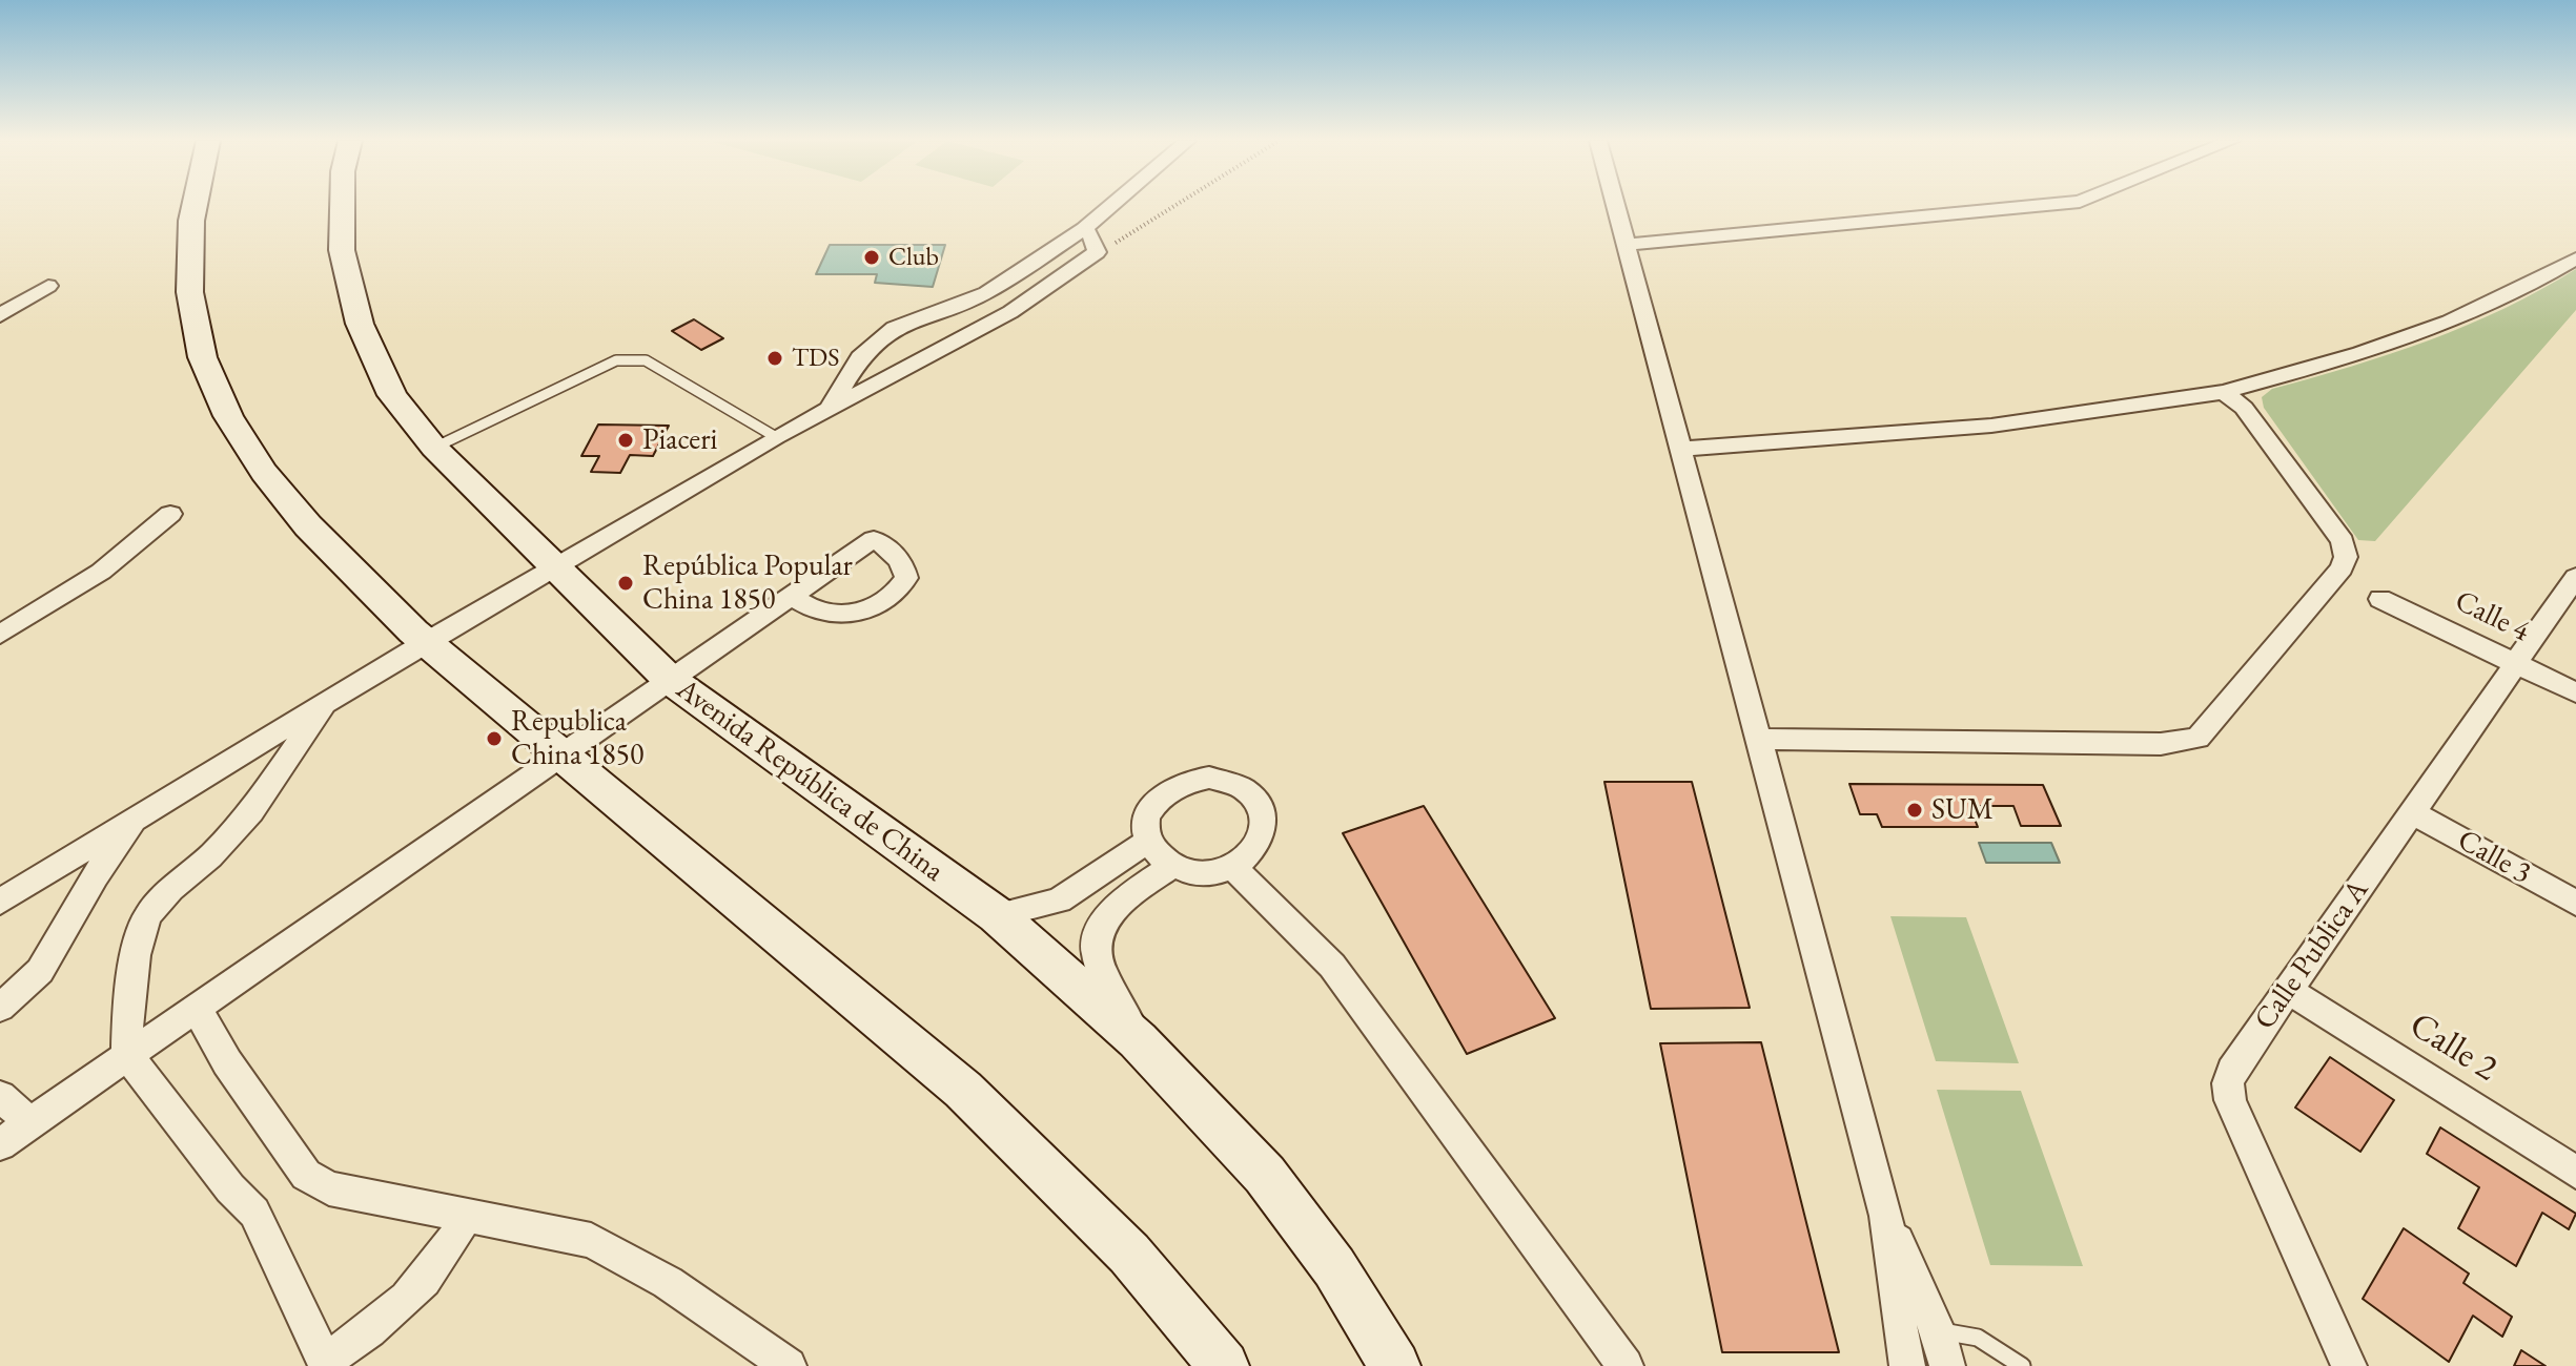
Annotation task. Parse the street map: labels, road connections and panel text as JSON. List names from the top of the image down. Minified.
{"streets":{"main road":["Avenida República de China"],"street":["Calle 4","Calle 3","Calle Publica A","Calle 2"]},"crossings":[["Calle 4","Calle Publica A"],["Calle 3","Calle Publica A"],["Calle Publica A","Calle 2"]],"places":["Club","TDS","Piaceri","República Popular China 1850","Republica China 1850","SUM"]}
